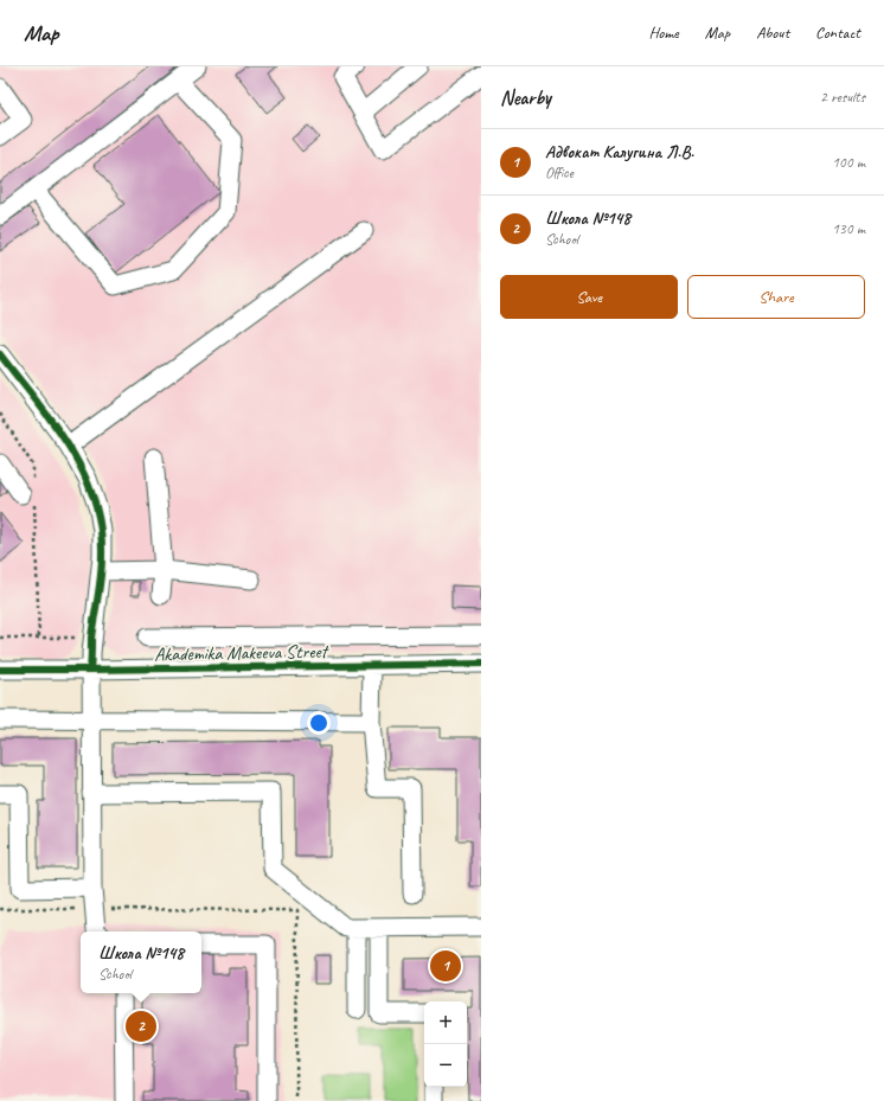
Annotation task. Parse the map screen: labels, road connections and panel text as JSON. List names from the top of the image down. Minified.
{"streets":{"street":["Akademika Makeeva Street"]},"page":{"header":"Map","nav":["Home","Map","About","Contact"],"heading":["Nearby","2 results"],"list":[{"mark":"1","name":"Адвокат Калугина Л.В.","note":"Office","value":"100 m"},{"mark":"2","name":"Школа №148","note":"School","value":"130 m"}],"buttons":["Save","Share"],"popup":["Школа №148","School"],"pins":["1","2"],"map_buttons":["+","−"]}}
